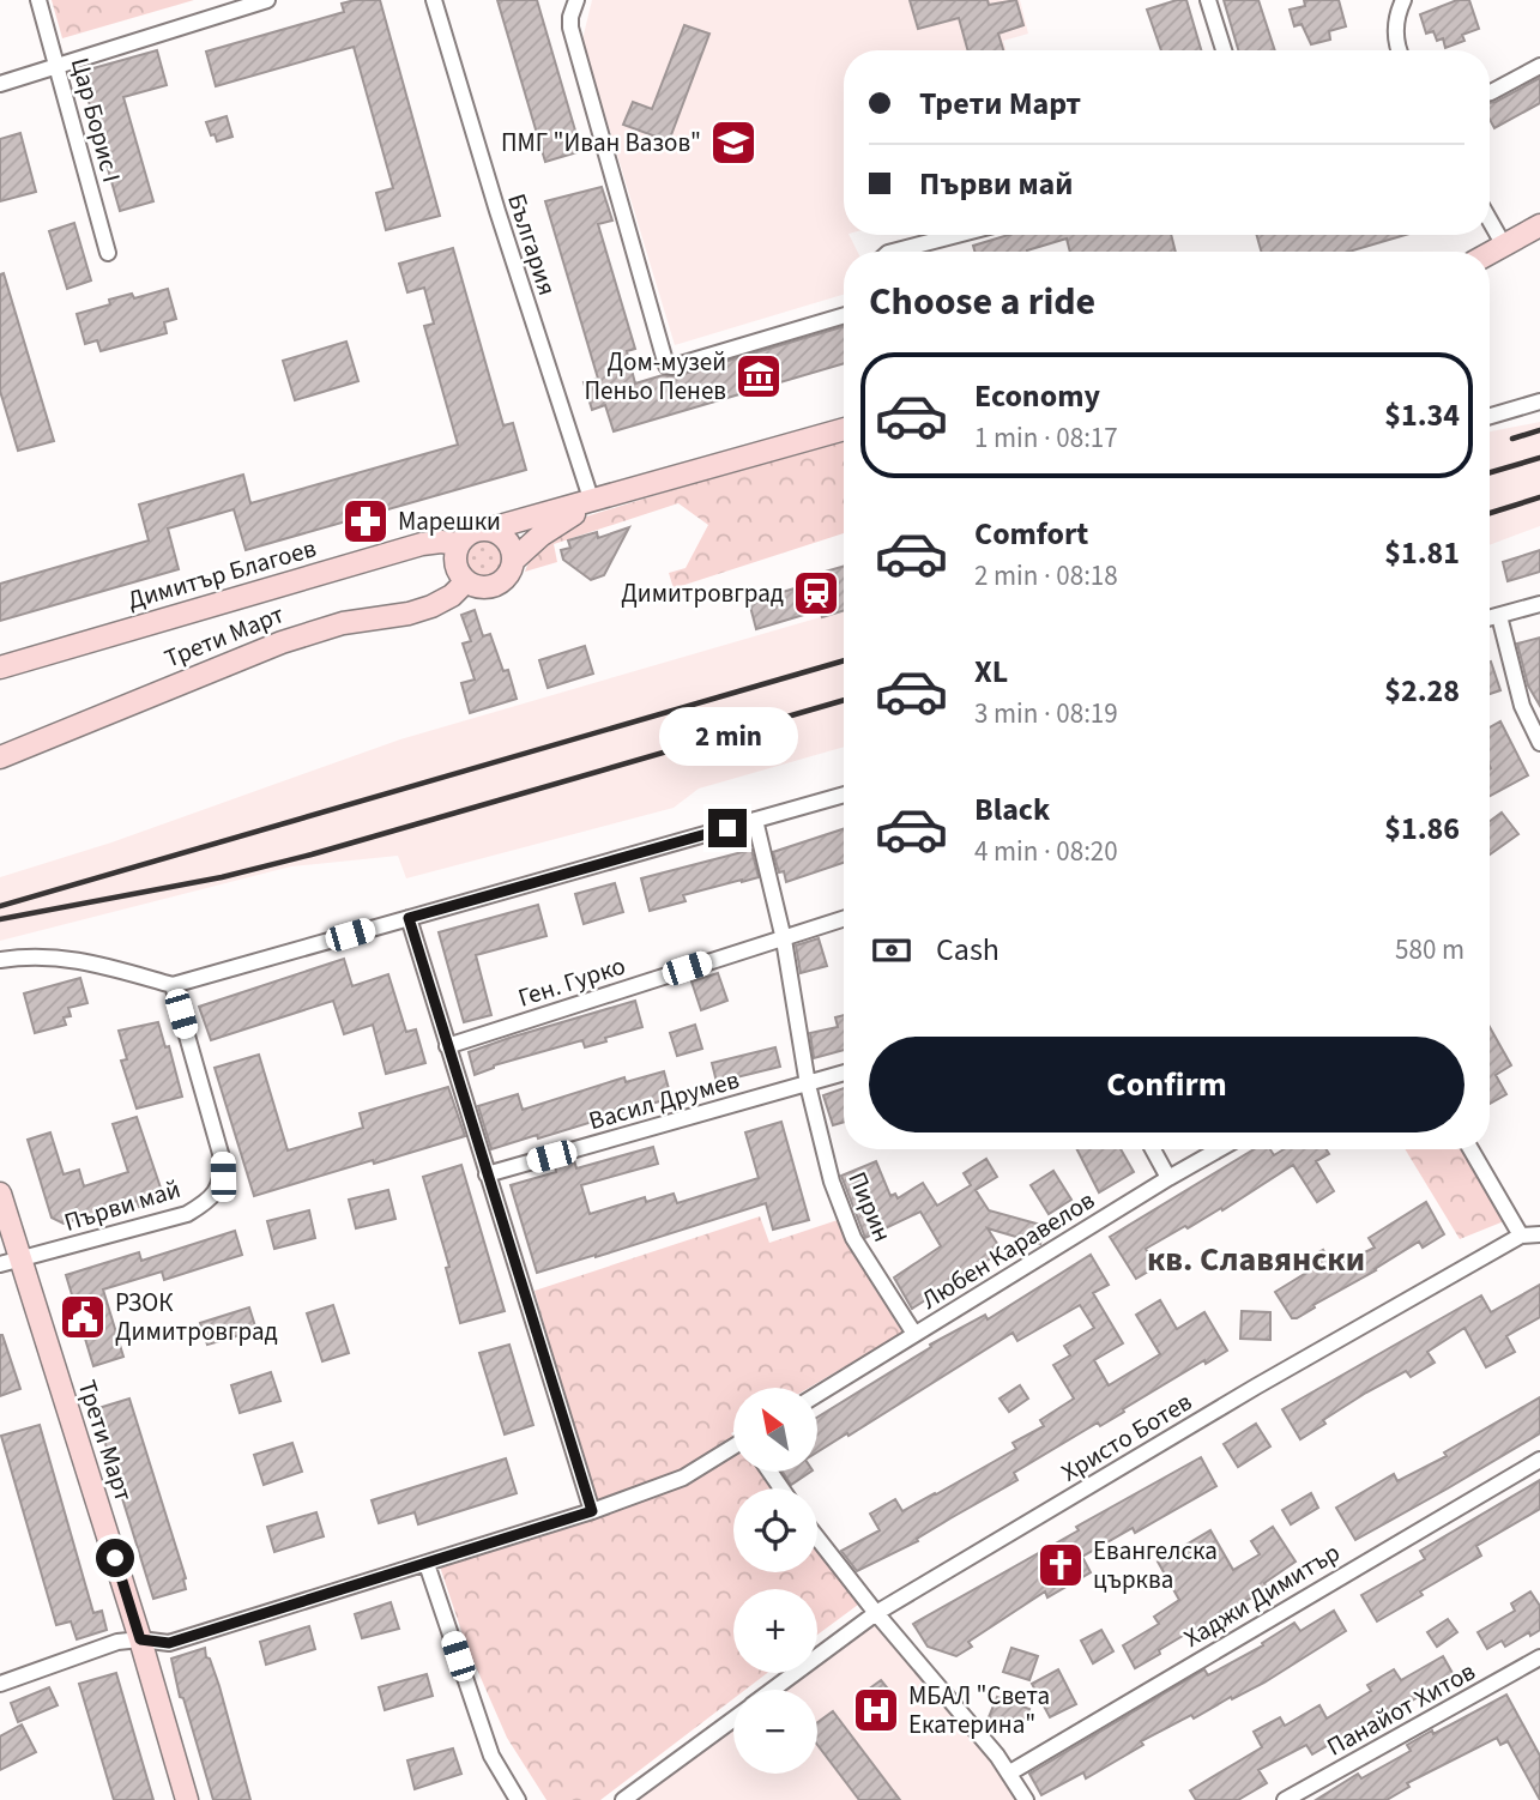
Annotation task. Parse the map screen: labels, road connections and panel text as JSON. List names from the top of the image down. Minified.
{"streets":{"street":["Цар Борис I","България","Димитър Благоев","Трети Март","Ген. Гурко","Васил Друмев","Първи май","Пирин","Любен Каравелов","Христо Ботев","Хаджи Димитър","Панайот Хитов"]},"crossings":[["Димитър Благоев","Трети Март"],["Трети Март","Първи май"],["Ген. Гурко","Пирин"],["Васил Друмев","Пирин"],["Пирин","Любен Каравелов"]],"districts":["кв. Славянски"],"places":{"school or university":["ПМГ \"Иван Вазов\""],"museum":["Дом-музей Пеньо Пенев"],"pharmacy":["Марешки"],"station":["Димитровград"],"public building":["РЗОК Димитровград"],"church":["Евангелска църква"],"hospital":["МБАЛ \"Света Екатерина\""]},"north":"top left","page":{"banner":["Трети Март","Първи май"],"heading":"Choose a ride","list":[{"name":"Economy","note":"1 min · 08:17","value":"$1.34"},{"name":"Comfort","note":"2 min · 08:18","value":"$1.81"},{"name":"XL","note":"3 min · 08:19","value":"$2.28"},{"name":"Black","note":"4 min · 08:20","value":"$1.86"}],"bubble":"2 min","pay":["Cash","580 m"],"buttons":"Confirm","map_buttons":["+","−"]}}
